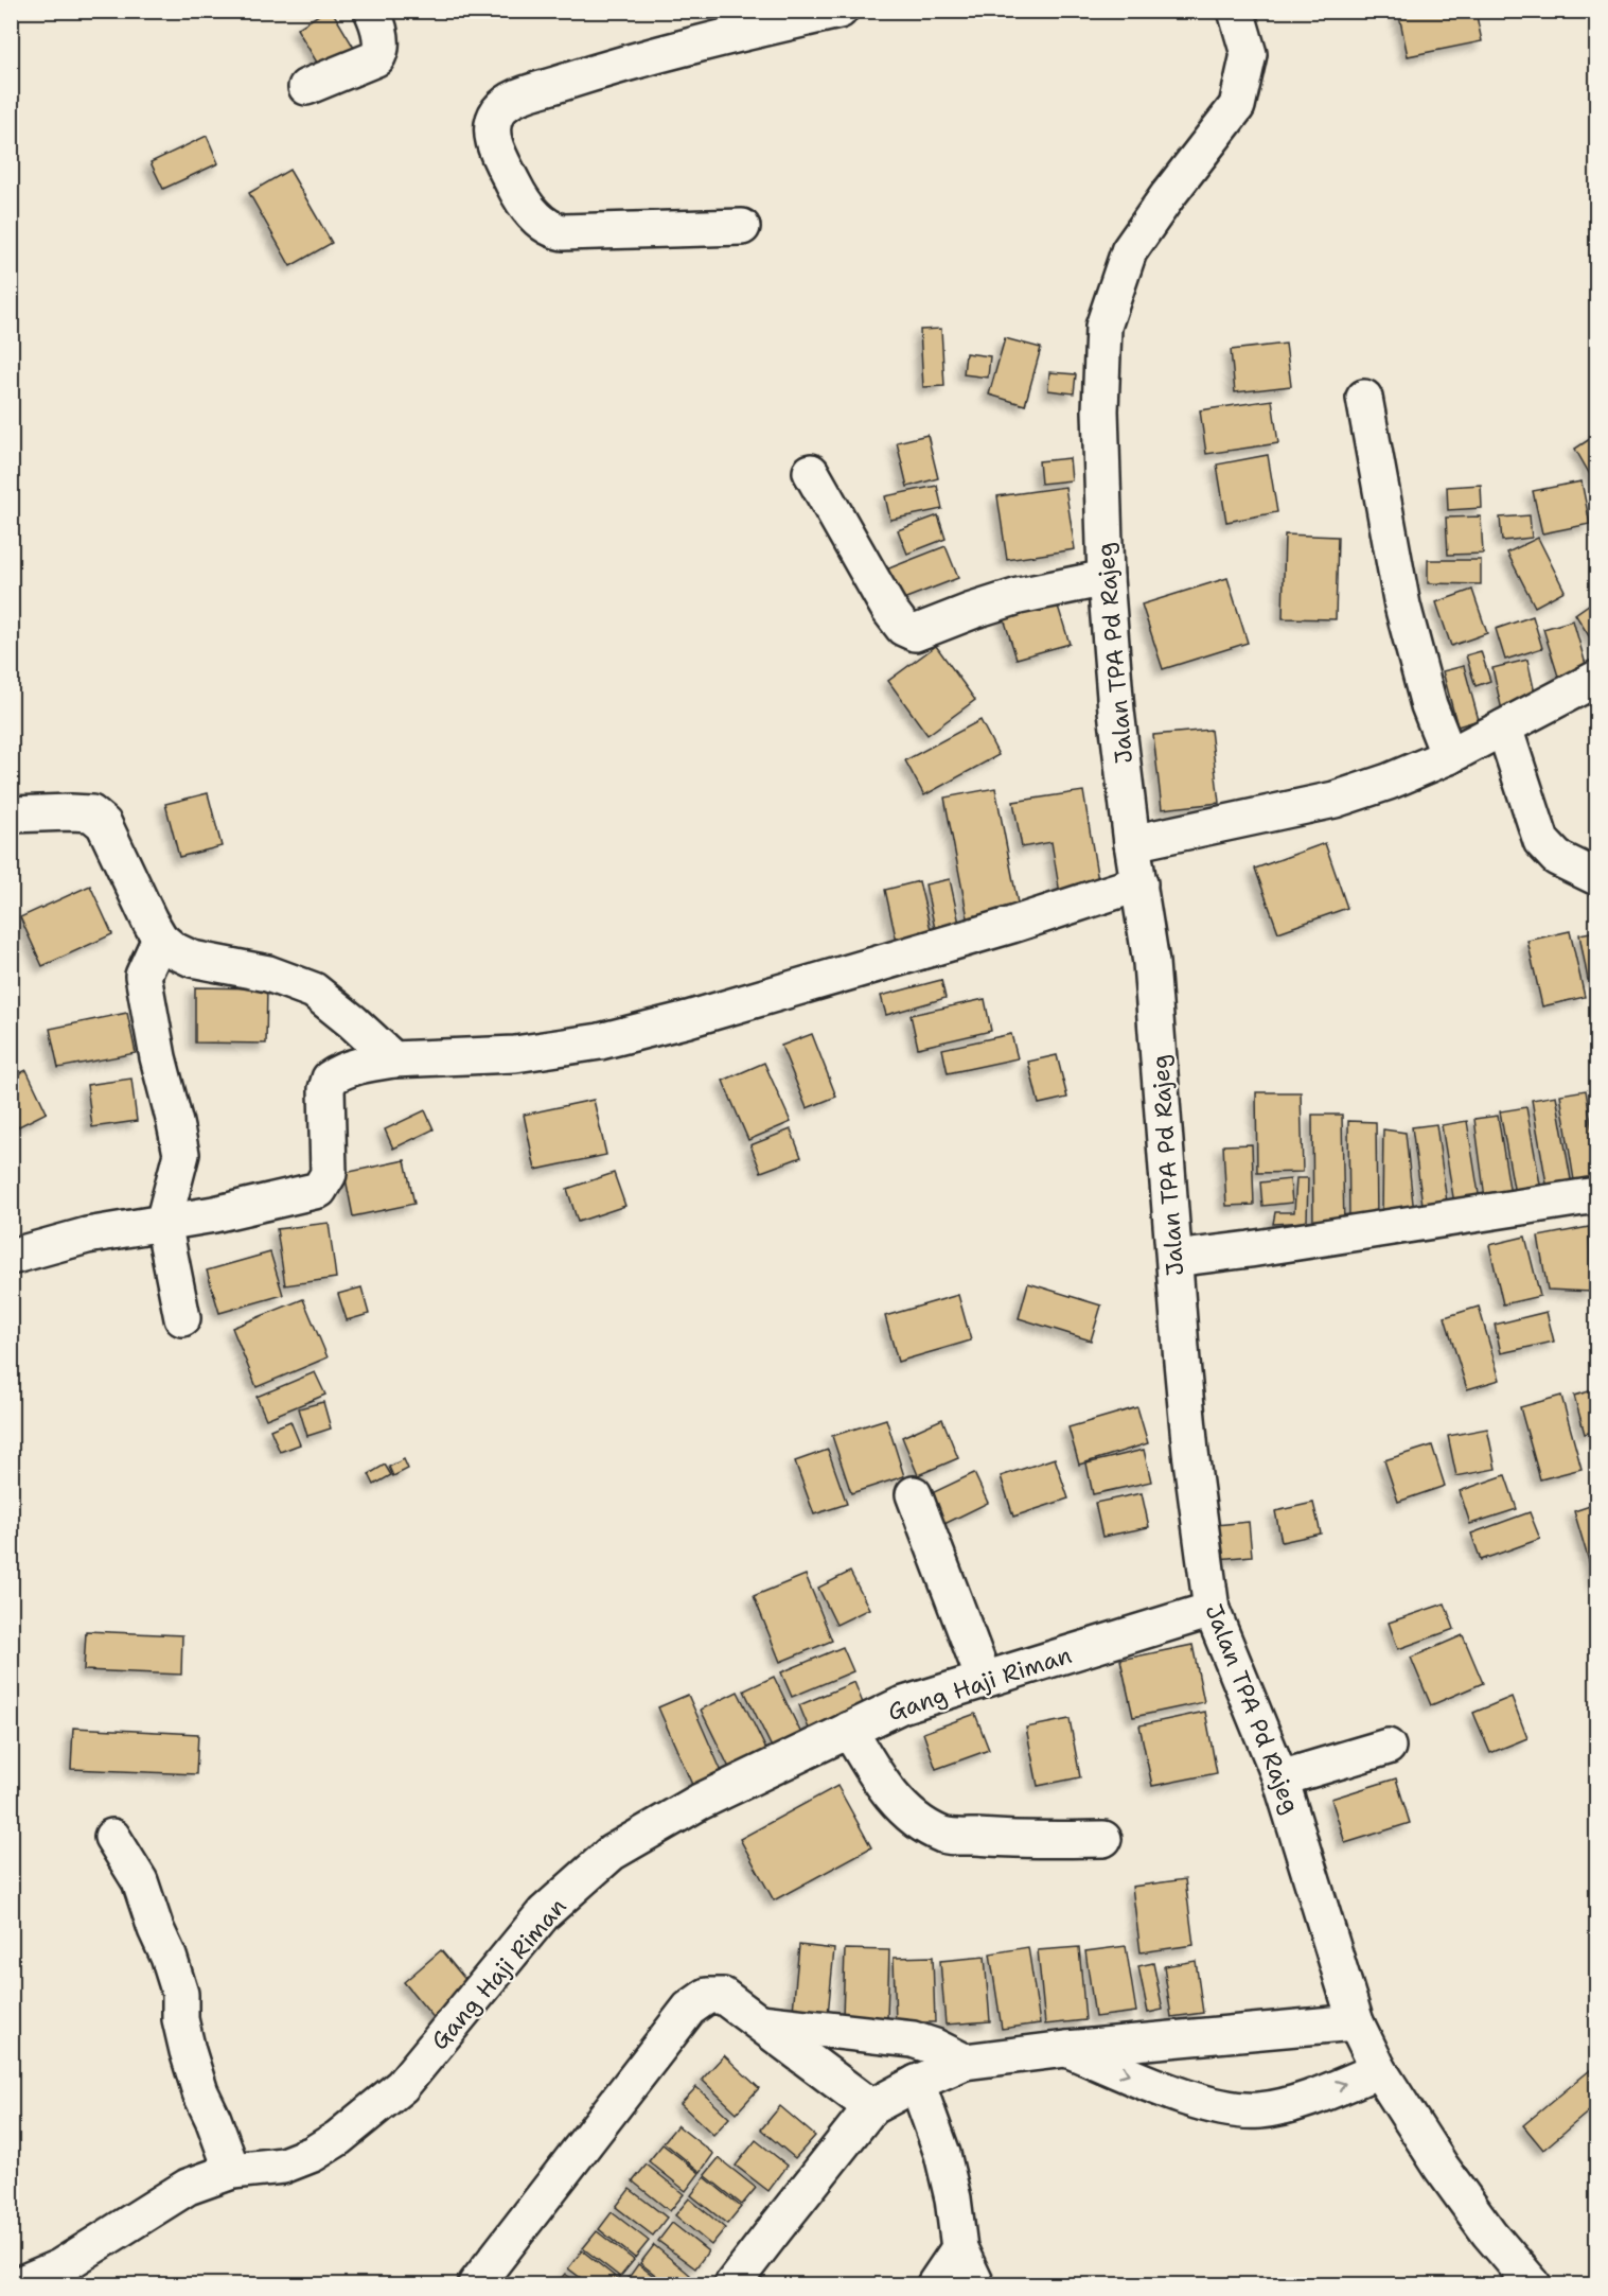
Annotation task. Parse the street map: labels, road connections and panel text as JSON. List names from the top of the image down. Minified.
{"streets":{"street":["Jalan TPA Pd Rajeg","Gang Haji Riman"]},"crossings":[["Jalan TPA Pd Rajeg","Gang Haji Riman"]]}
